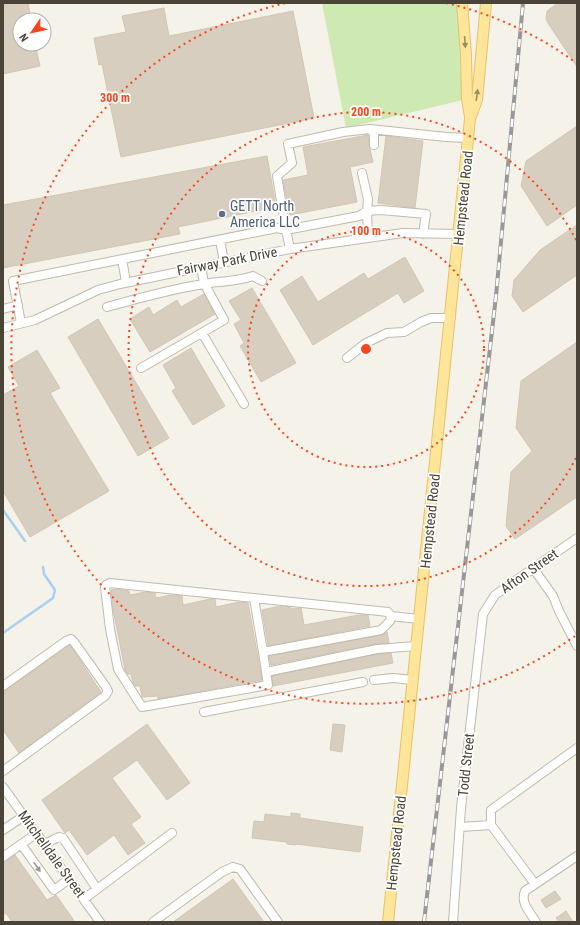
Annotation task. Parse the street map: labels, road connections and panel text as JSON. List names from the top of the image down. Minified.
{"streets":{"main road":["Hempstead Road"],"street":["Fairway Park Drive","Afton Street","Todd Street","Mitchelldale Street"]},"crossings":[["Hempstead Road","Fairway Park Drive"],["Afton Street","Todd Street"]],"places":["GETT North America LLC"],"north":"bottom left","rings":["300 m","200 m","100 m"]}
